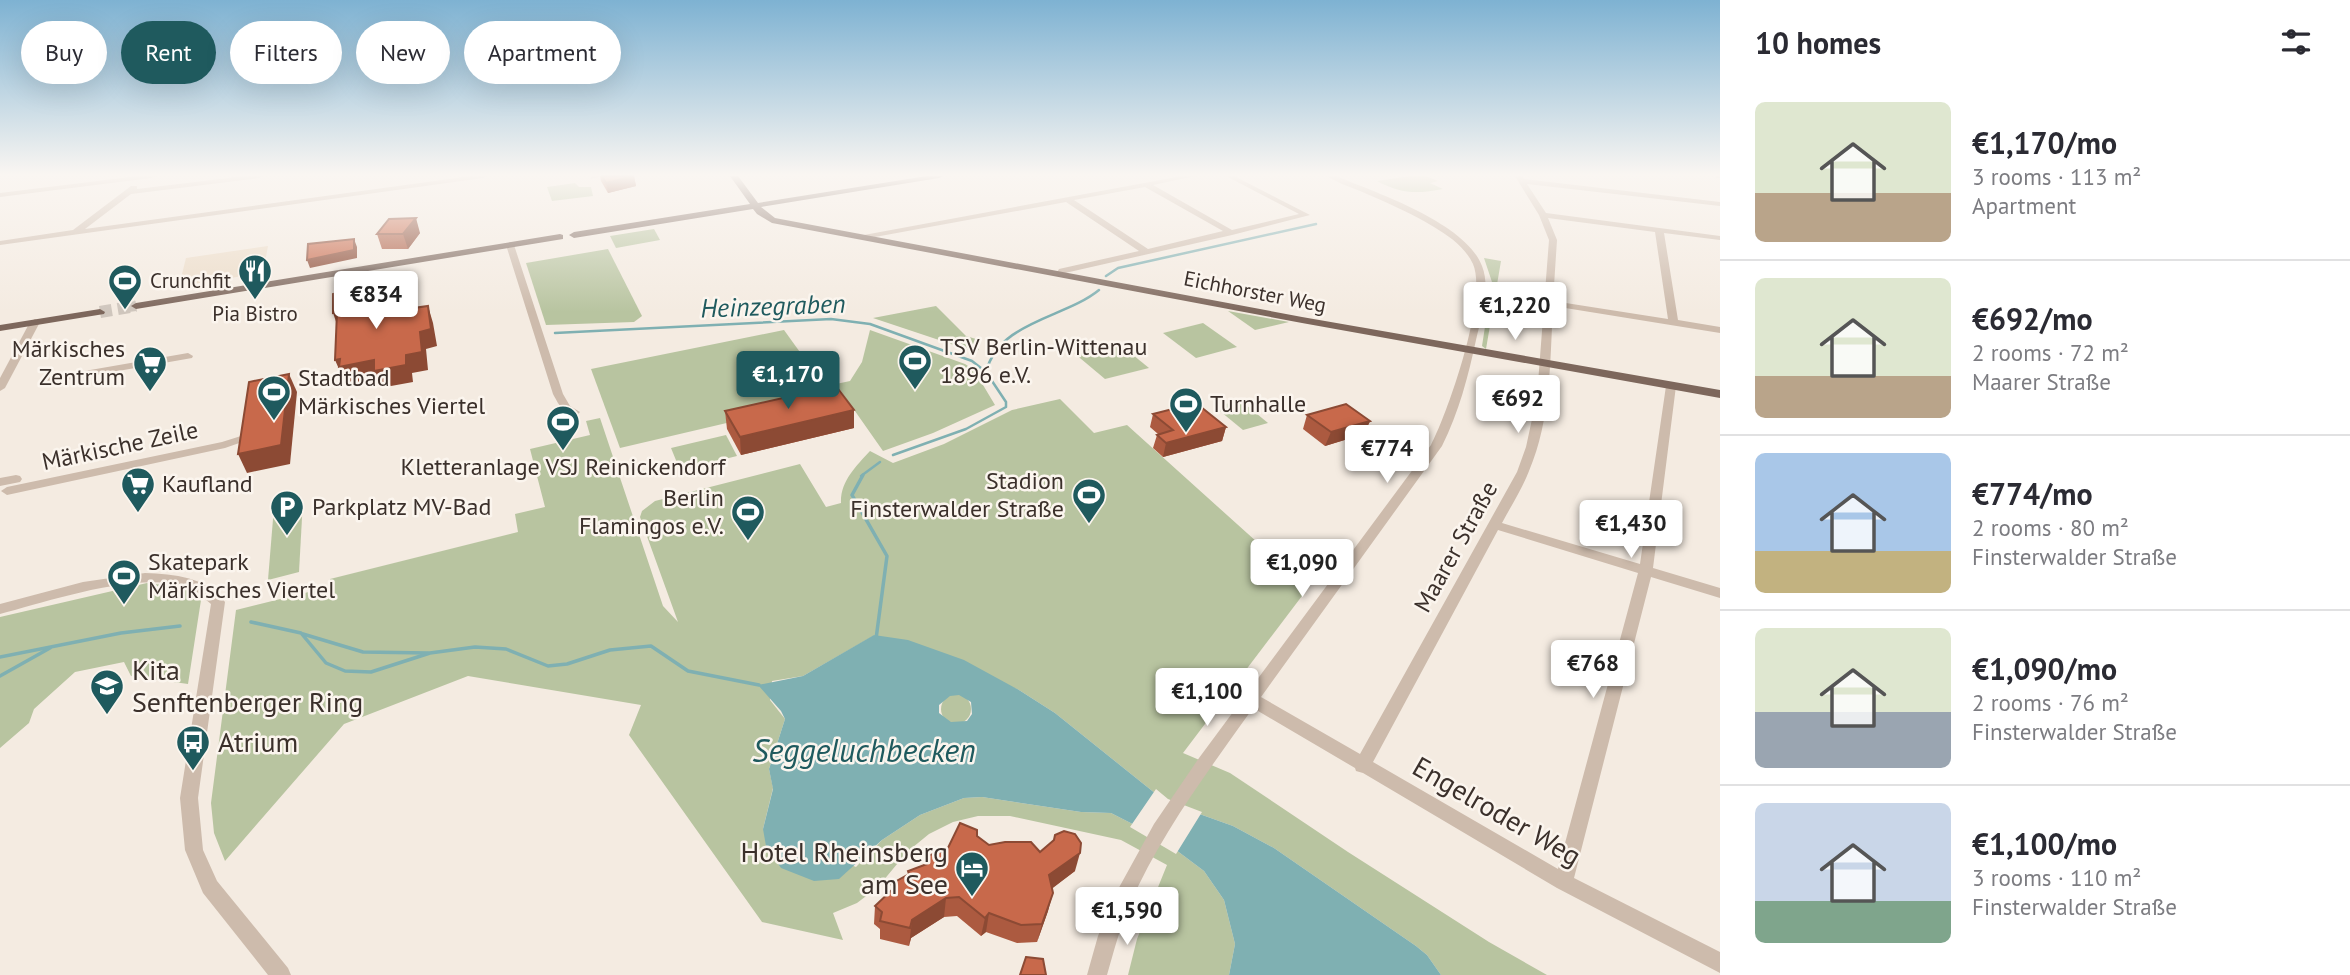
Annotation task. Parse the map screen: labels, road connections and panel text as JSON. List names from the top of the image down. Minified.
{"streets":{"main road":["Eichhorster Weg"],"street":["Märkische Zeile","Maarer Straße","Engelroder Weg"]},"crossings":[["Eichhorster Weg","Maarer Straße"],["Maarer Straße","Engelroder Weg"]],"water":["Heinzegraben","Seggeluchbecken"],"places":{"restaurant":["Pia Bistro"],"sports":["Crunchfit","TSV Berlin-Wittenau 1896 e.V.","Stadtbad Märkisches Viertel","Turnhalle","Kletteranlage VSJ Reinickendorf","Stadion Finsterwalder Straße","Berlin Flamingos e.V.","Skatepark Märkisches Viertel"],"supermarket":["Märkisches Zentrum","Kaufland"],"parking":["Parkplatz MV-Bad"],"school or university":["Kita Senftenberger Ring"],"bus stop":["Atrium"],"hotel":["Hotel Rheinsberg am See"]},"page":{"heading":"10 homes","chip":["Buy","Rent","Filters","New","Apartment"],"list":[{"name":"€1,170/mo","note":"3 rooms · 113 m² · Apartment"},{"name":"€692/mo","note":"2 rooms · 72 m² · Maarer Straße"},{"name":"€774/mo","note":"2 rooms · 80 m² · Finsterwalder Straße"},{"name":"€1,090/mo","note":"2 rooms · 76 m² · Finsterwalder Straße"},{"name":"€1,100/mo","note":"3 rooms · 110 m² · Finsterwalder Straße"}],"price":["€834","€1,220","€1,170","€692","€774","€1,430","€1,090","€768","€1,100","€1,590"]}}
